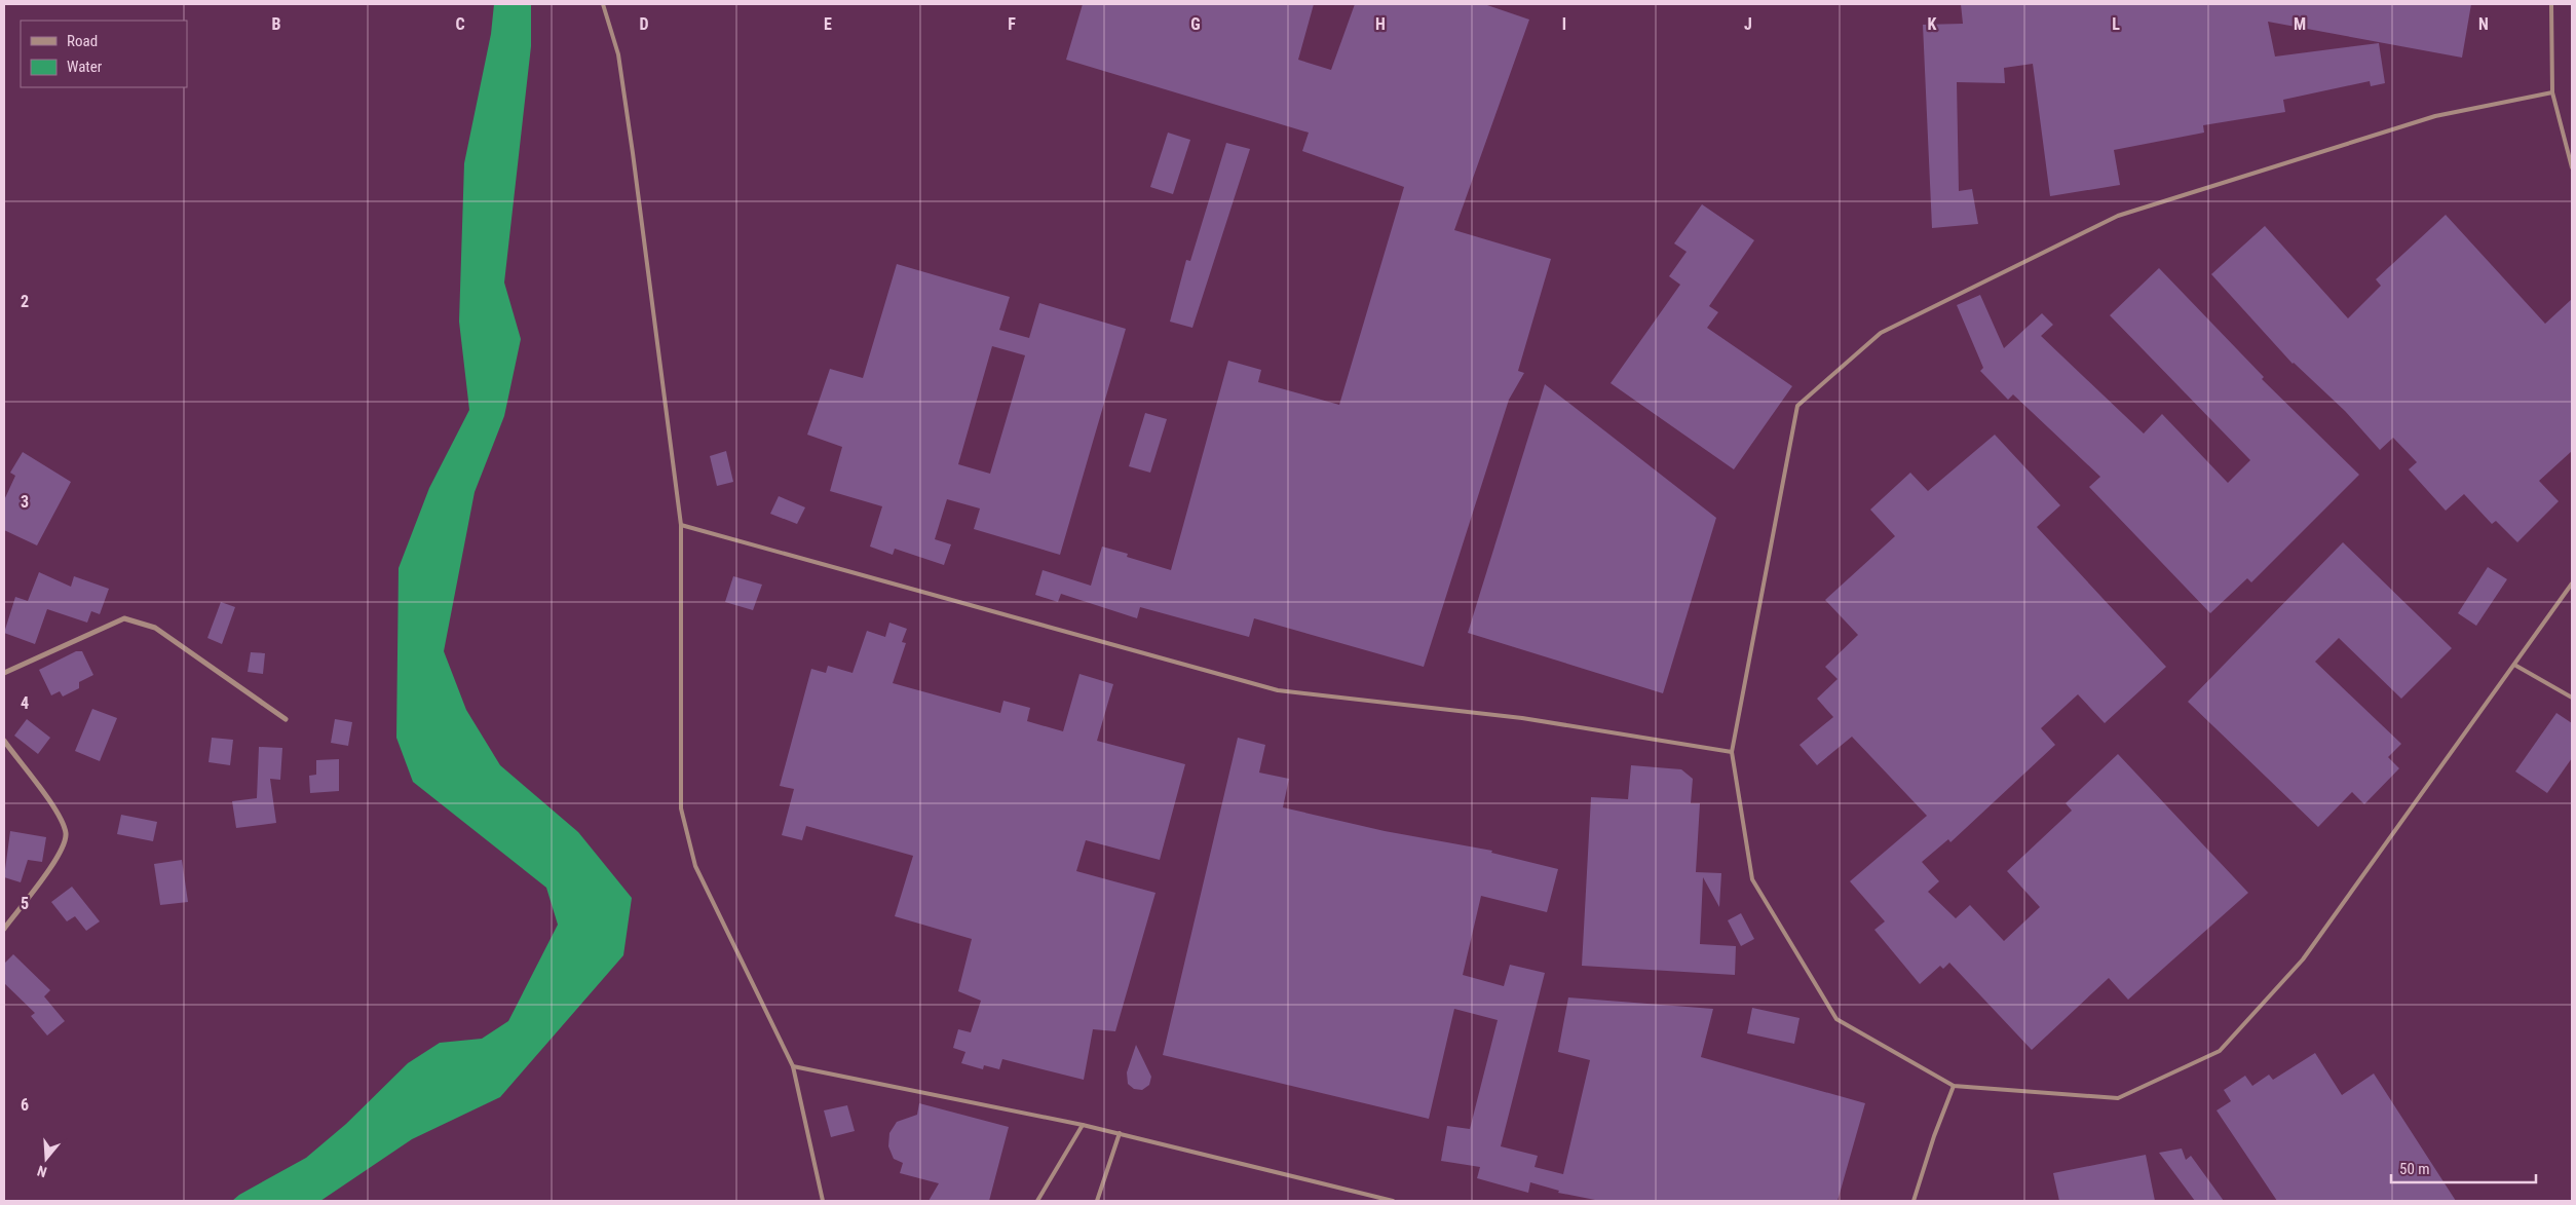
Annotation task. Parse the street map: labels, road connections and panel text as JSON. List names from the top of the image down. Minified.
{"legend":["Road","Water"],"scale_bar":"50 m","north":"bottom","grid":{"columns":["B","C","D","E","F","G","H","I","J","K","L","M","N"],"rows":["2","3","4","5","6"]}}
